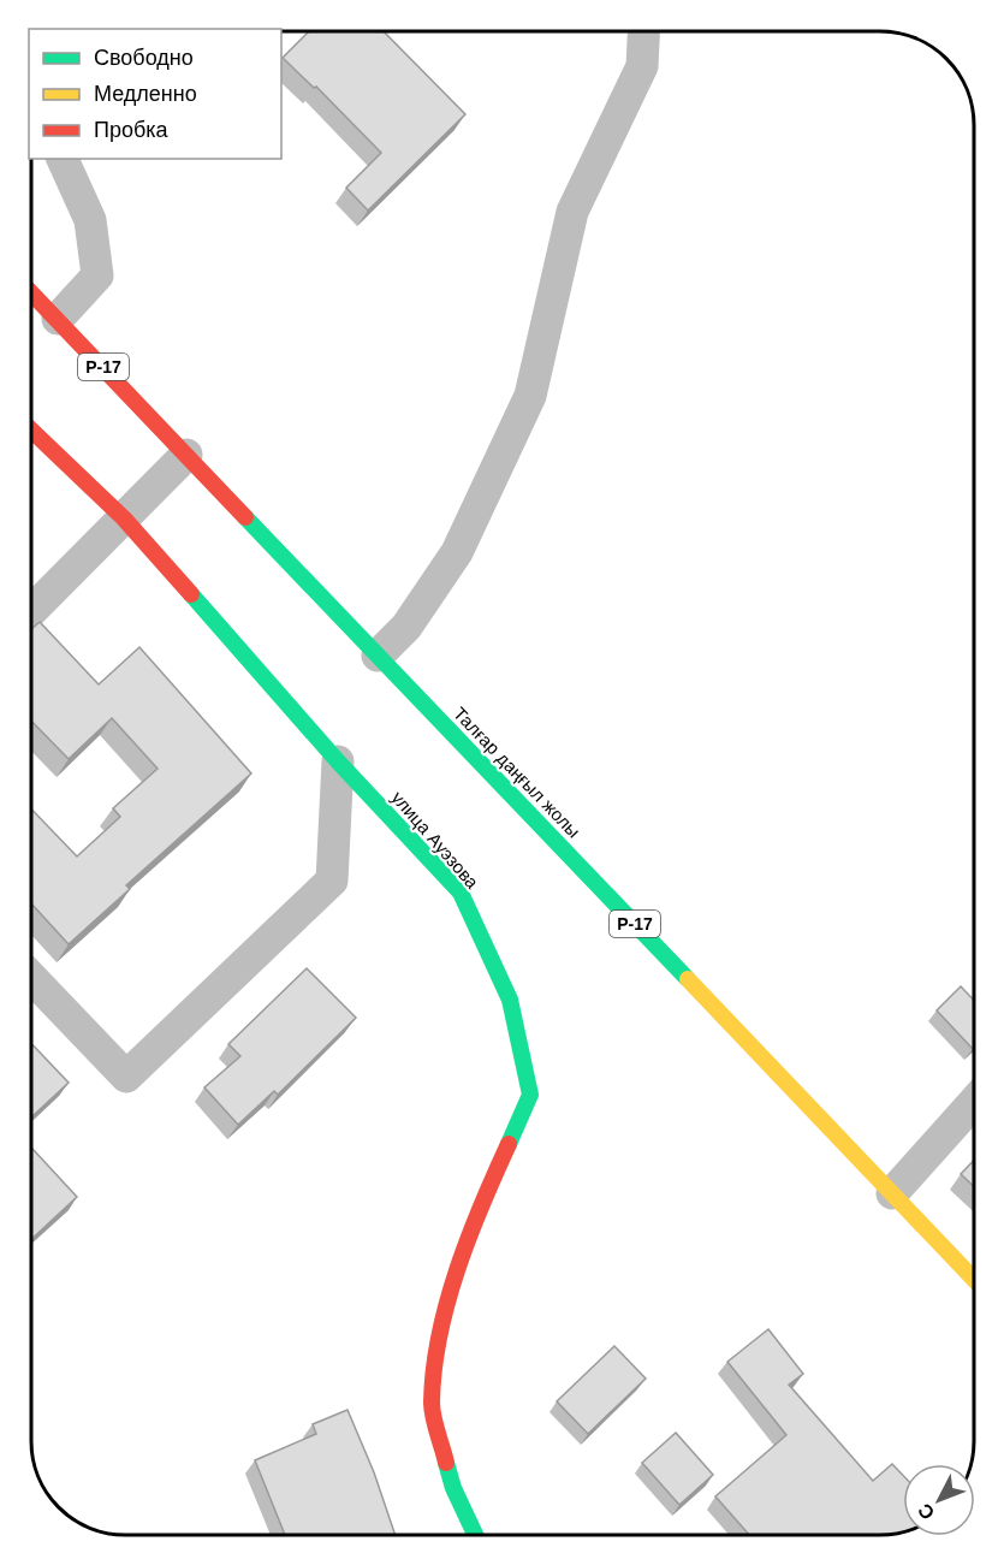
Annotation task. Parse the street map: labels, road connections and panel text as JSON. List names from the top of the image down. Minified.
{"streets":{"main road":["P-17","Талғар даңғыл жолы","улица Ауэзова"]},"legend":["Свободно","Медленно","Пробка"],"north":"bottom left"}
